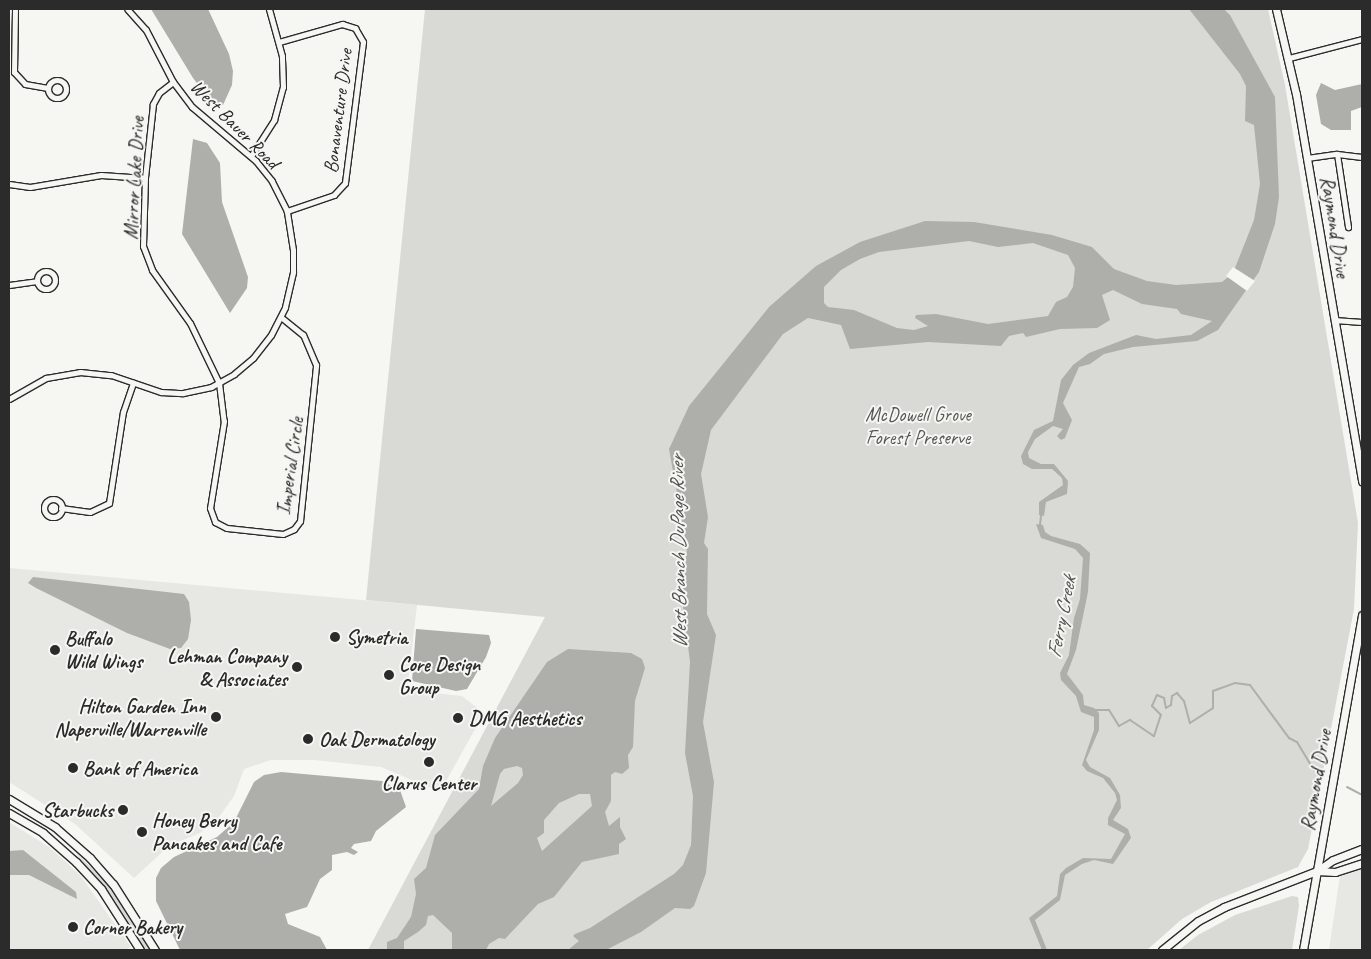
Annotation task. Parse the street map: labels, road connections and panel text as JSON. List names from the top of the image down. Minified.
{"streets":{"street":["Bonaventure Drive","West Bauer Road","Mirror Lake Drive","Raymond Drive","Imperial Circle"]},"crossings":[["Bonaventure Drive","West Bauer Road"],["West Bauer Road","Mirror Lake Drive"],["West Bauer Road","Imperial Circle"],["Mirror Lake Drive","Imperial Circle"]],"water":["West Branch DuPage River","Ferry Creek"],"parks":["McDowell Grove Forest Preserve"],"places":["Symetria","Buffalo Wild Wings","Lehman Company & Associates","Core Design Group","Hilton Garden Inn Naperville/Warrenville","DMG Aesthetics","Oak Dermatology","Clarus Center","Bank of America","Starbucks","Honey Berry Pancakes and Cafe","Corner Bakery"]}
